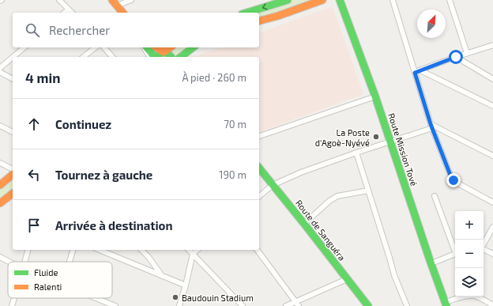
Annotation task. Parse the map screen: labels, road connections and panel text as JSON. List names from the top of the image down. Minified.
{"streets":{"street":["Route Mission Tové","Route de Sanguéra"]},"places":["La Poste d'Agoè-Nyévé","Baudouin Stadium"],"legend":["Fluide","Ralenti"],"north":"top right","page":{"search":"Rechercher","heading":["4 min","À pied · 260 m"],"list":[["Continuez","70 m"],["Tournez à gauche","190 m"],"Arrivée à destination"],"map_buttons":["+","−"]}}
